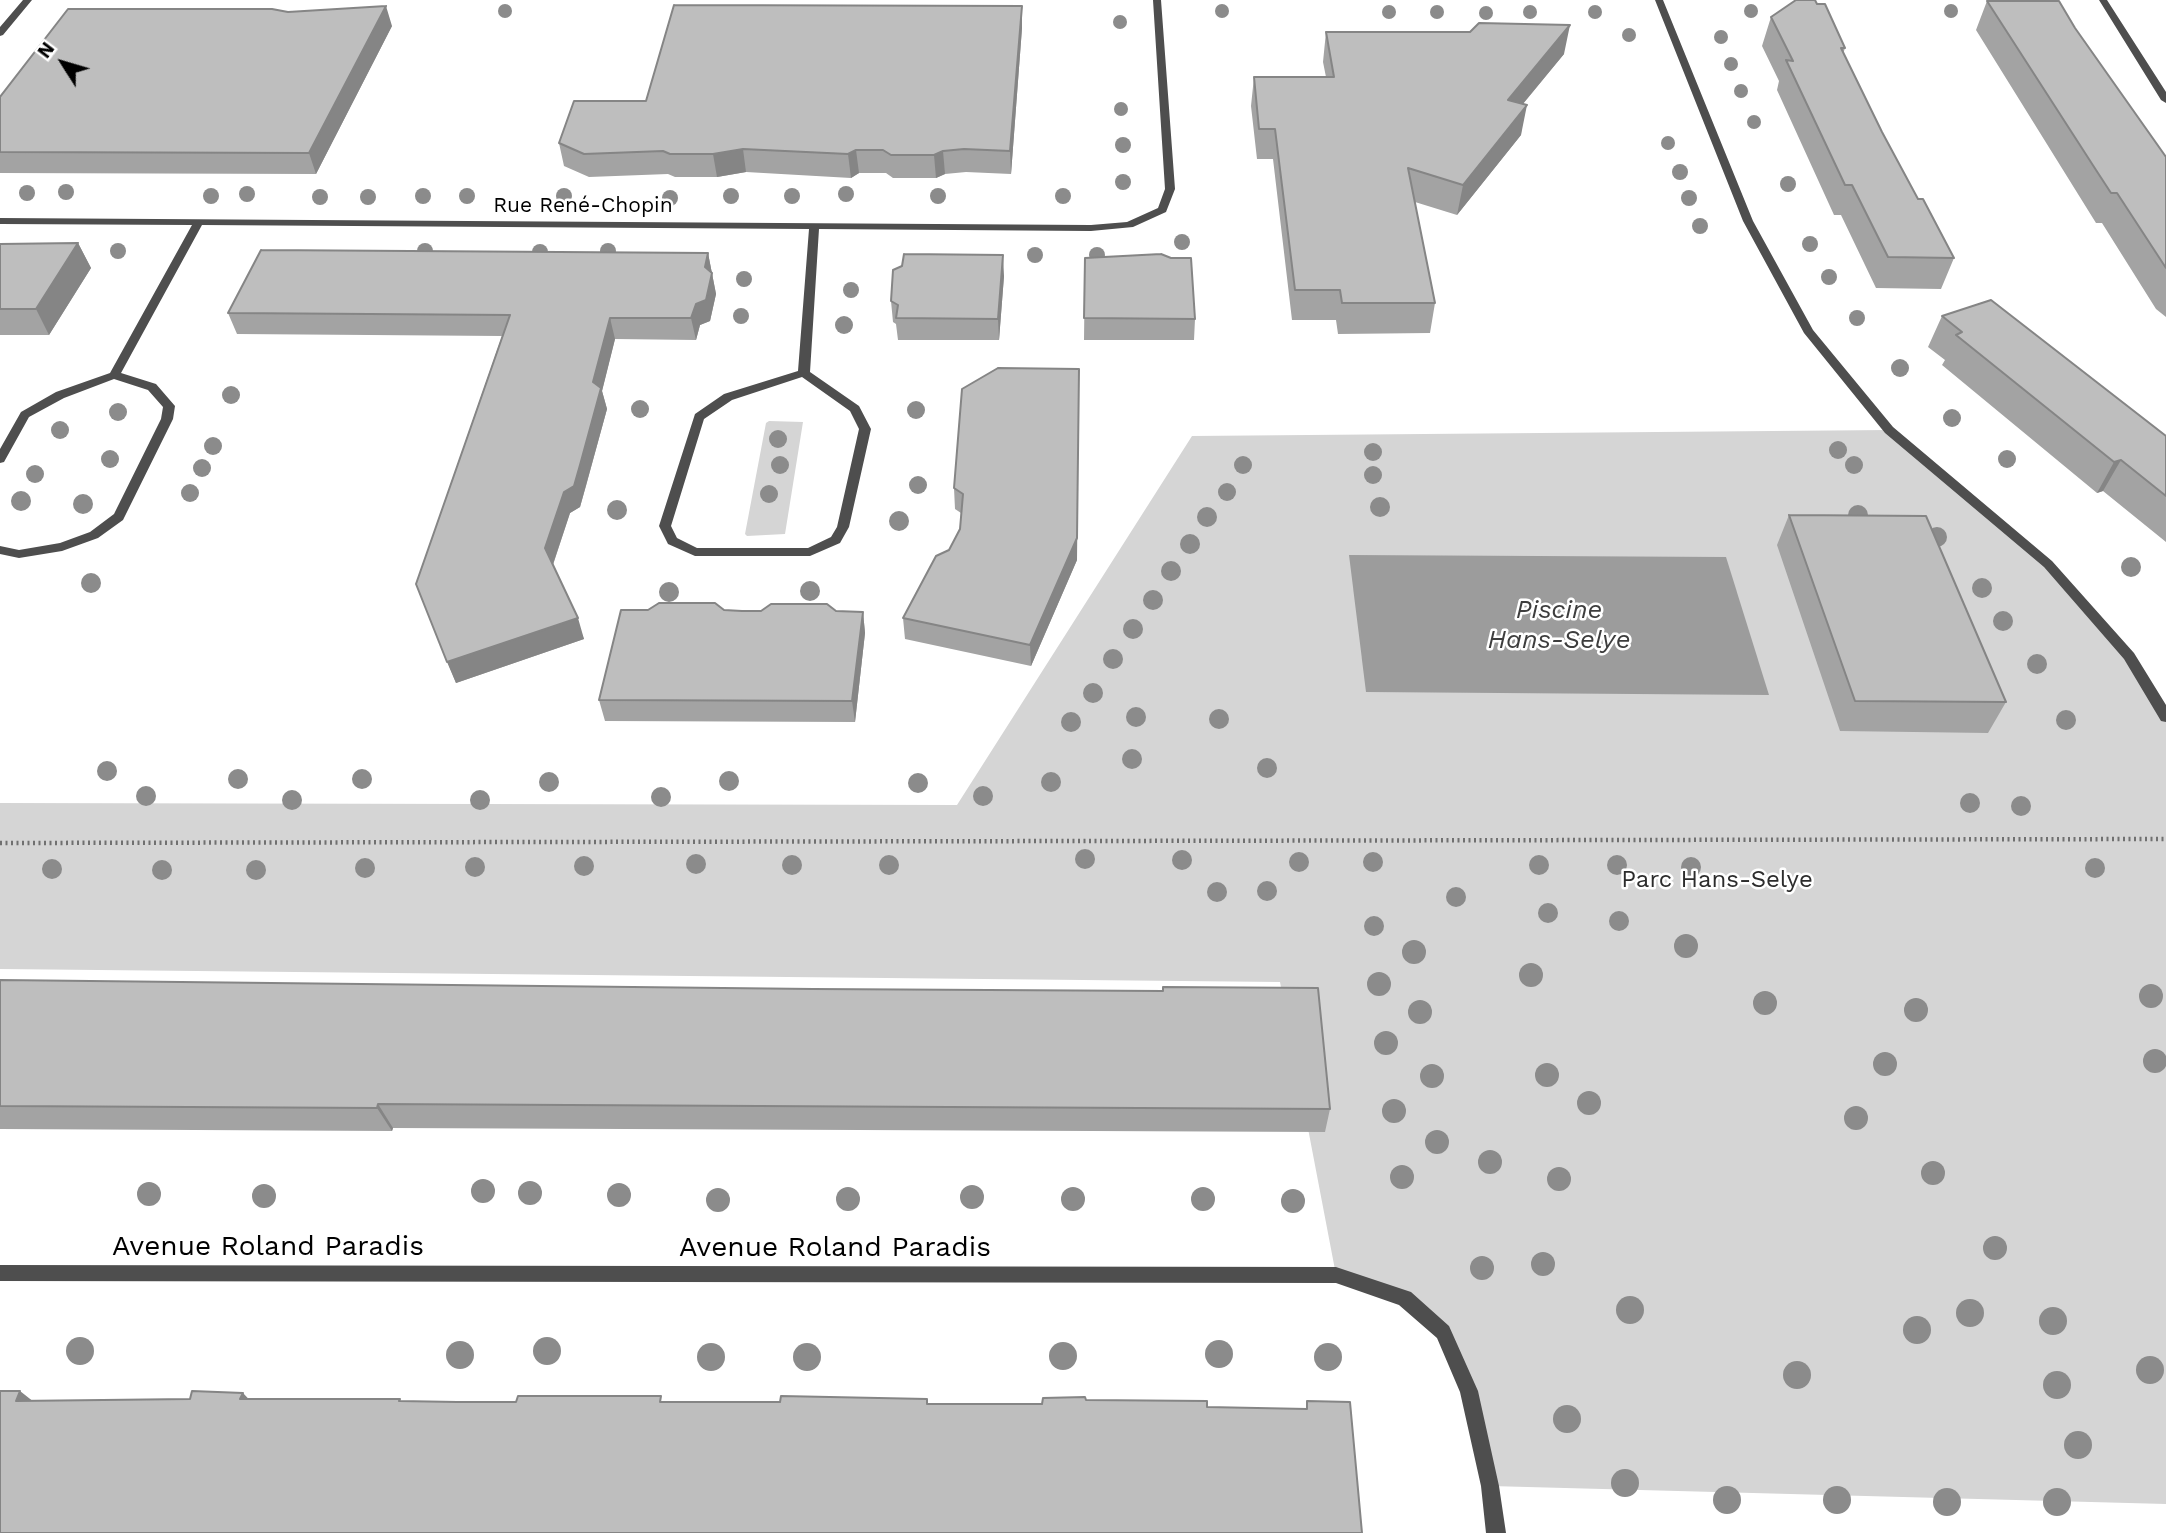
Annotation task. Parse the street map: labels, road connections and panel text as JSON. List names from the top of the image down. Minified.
{"streets":{"street":["Rue René-Chopin","Avenue Roland Paradis"]},"water":["Piscine Hans-Selye"],"parks":["Parc Hans-Selye"],"north":"top left"}
